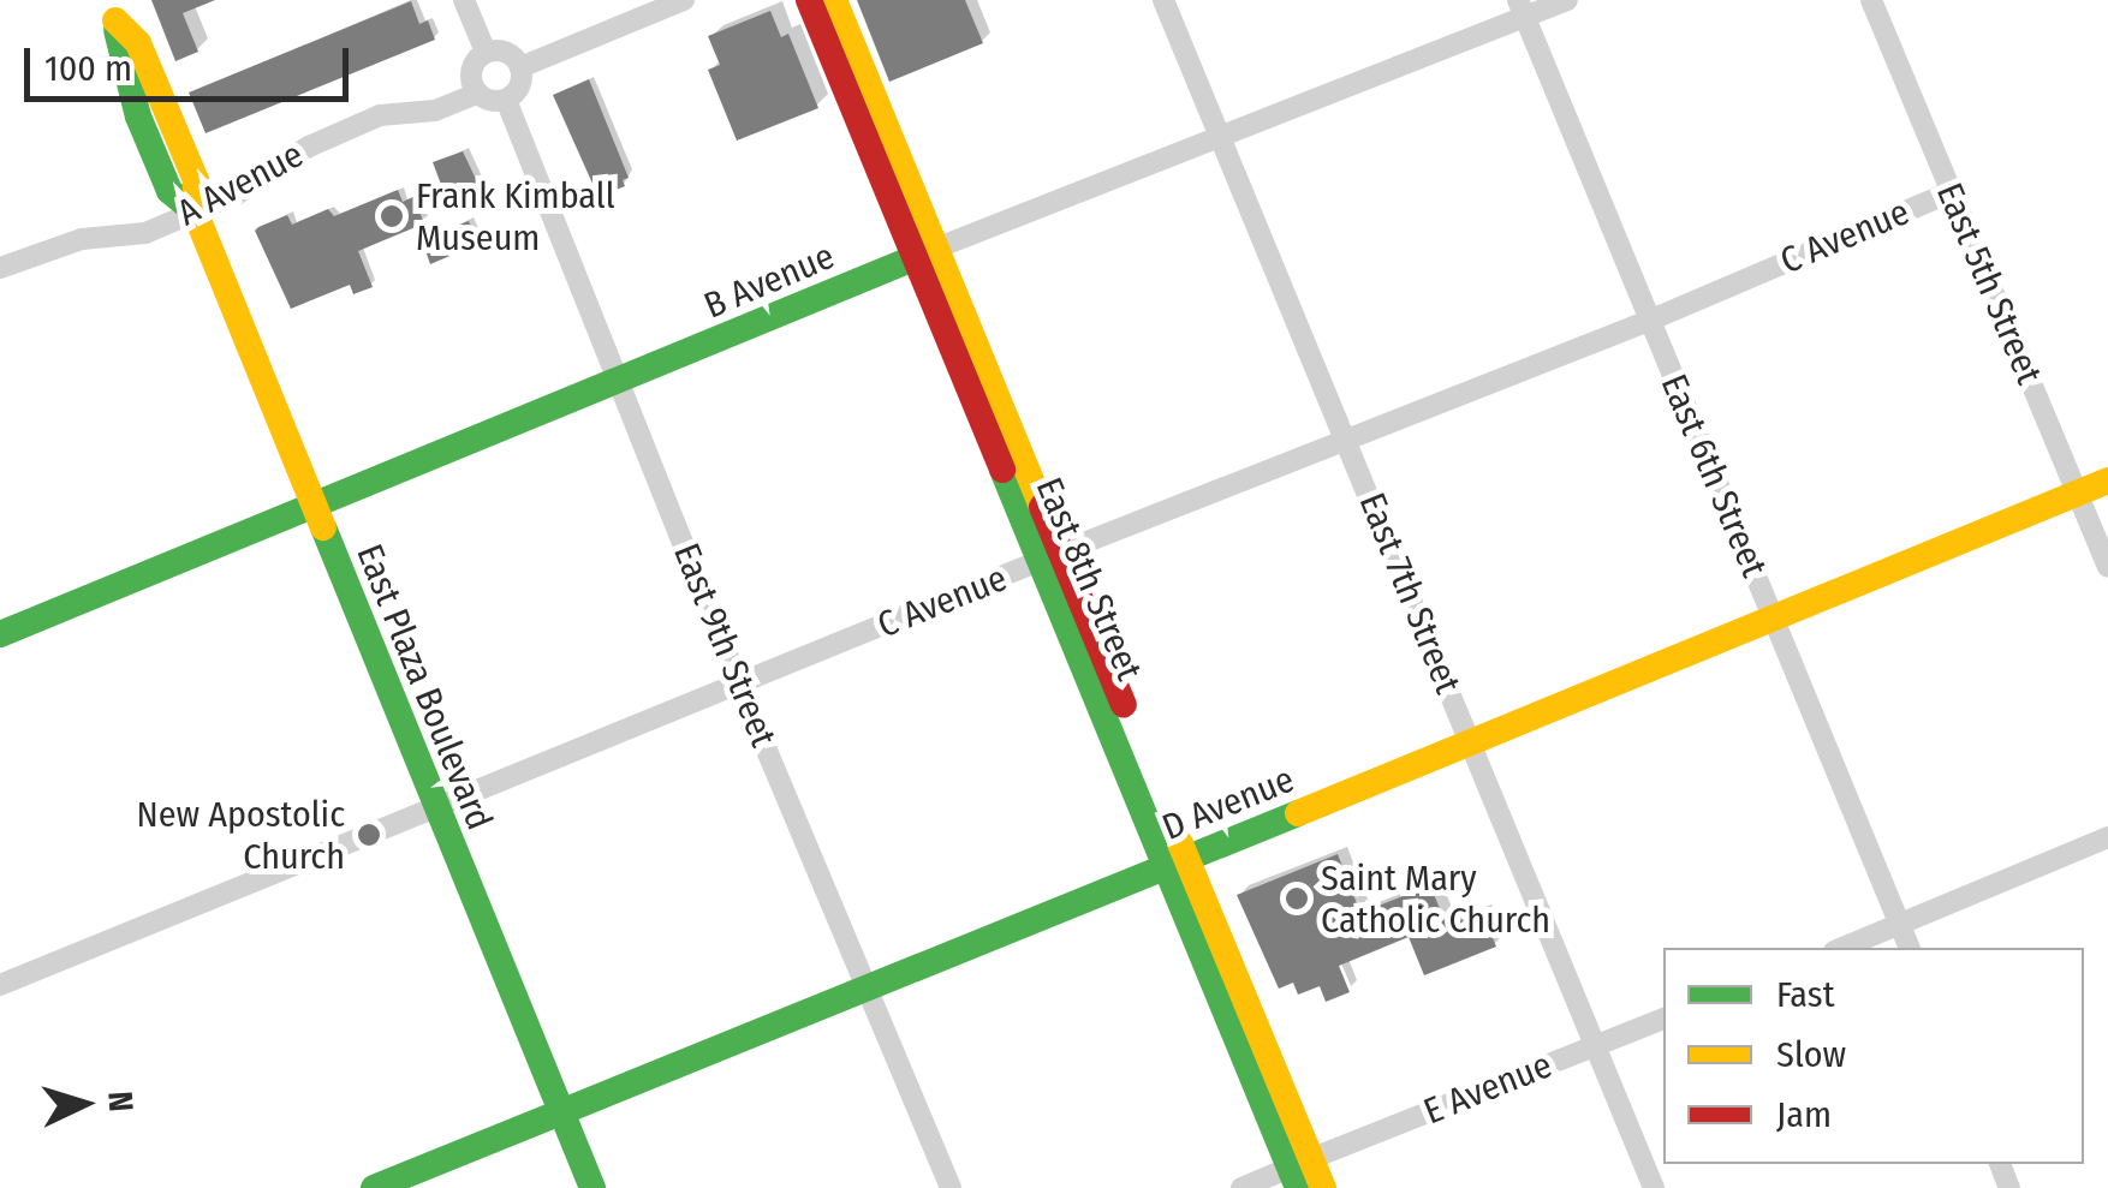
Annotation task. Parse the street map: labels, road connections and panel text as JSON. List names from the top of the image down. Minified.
{"streets":{"main road":["B Avenue","East 8th Street","East Plaza Boulevard","D Avenue"],"street":["A Avenue","C Avenue","East 5th Street","East 6th Street","East 7th Street","East 9th Street","E Avenue"]},"crossings":[["A Avenue","East 9th Street"],["A Avenue","East Plaza Boulevard"],["C Avenue","East 5th Street"],["C Avenue","East 6th Street"],["C Avenue","East 8th Street"],["C Avenue","East 7th Street"],["C Avenue","East 9th Street"],["C Avenue","East Plaza Boulevard"],["B Avenue","East 6th Street"],["B Avenue","East 8th Street"],["B Avenue","East 7th Street"],["B Avenue","East 9th Street"],["B Avenue","East Plaza Boulevard"],["East 5th Street","D Avenue"],["East 6th Street","D Avenue"],["East 8th Street","D Avenue"],["East 8th Street","E Avenue"],["East 7th Street","D Avenue"],["East 7th Street","E Avenue"],["East 9th Street","D Avenue"],["East Plaza Boulevard","D Avenue"]],"places":["Frank Kimball Museum","New Apostolic Church","Saint Mary Catholic Church"],"legend":["Fast","Slow","Jam"],"scale_bar":"100 m","north":"right"}
